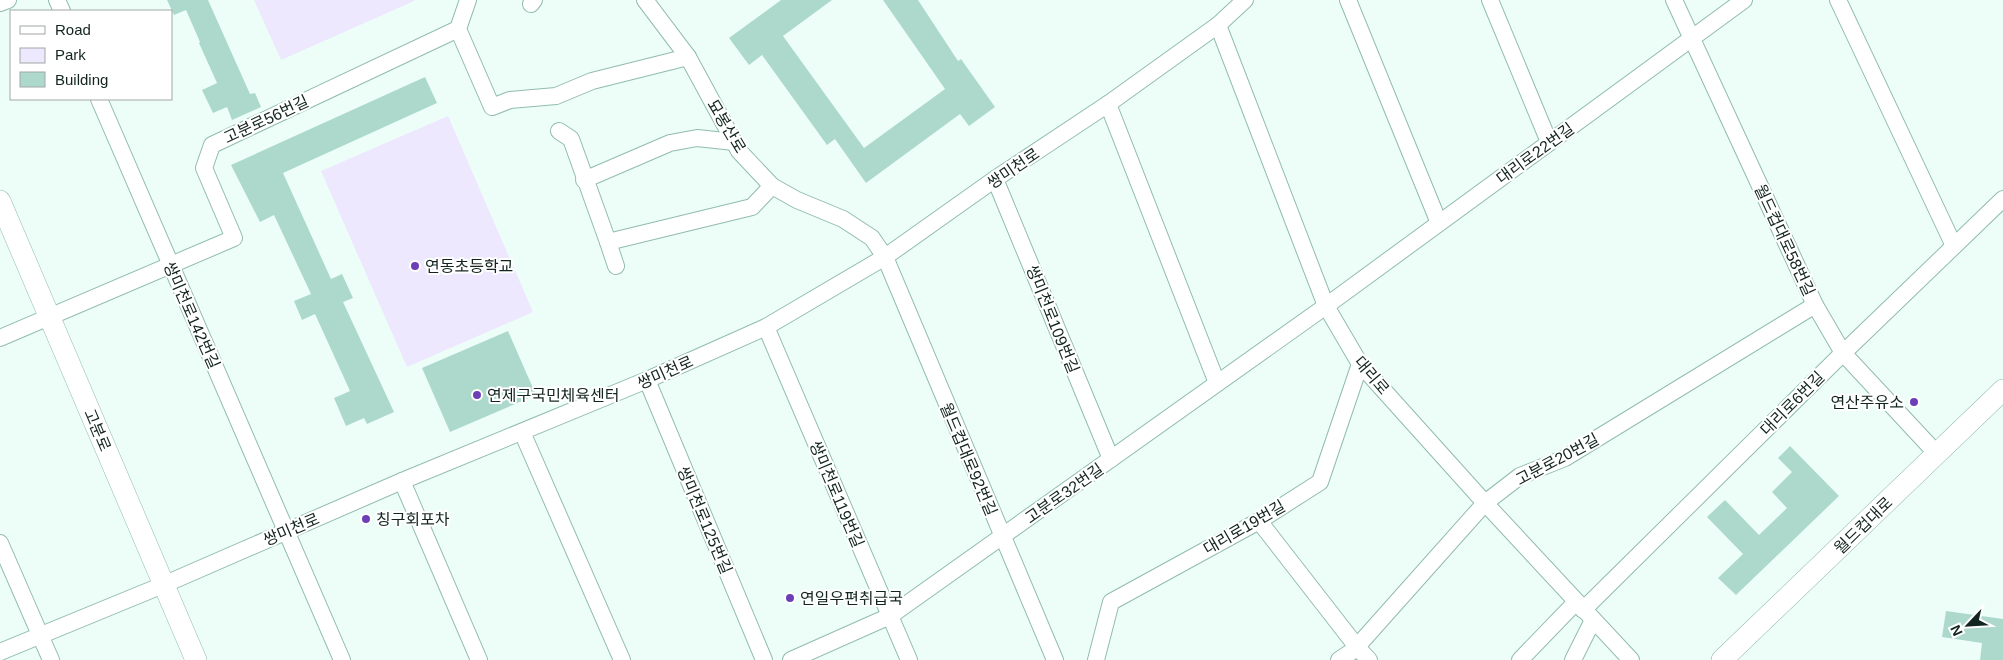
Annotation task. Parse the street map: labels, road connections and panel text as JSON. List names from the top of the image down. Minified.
{"streets":{"main road":["고분로","월드컵대로"],"street":["고분로56번길","묘봉산로","대리로22번길","쌍미천로","월드컵대로58번길","쌍미천로142번길","쌍미천로109번길","대리로","대리로6번길","월드컵대로92번길","고분로20번길","고분로32번길","쌍미천로119번길","쌍미천로125번길","대리로19번길"]},"crossings":[["고분로56번길","쌍미천로142번길"],["고분로56번길","고분로"],["묘봉산로","쌍미천로"],["묘봉산로","월드컵대로92번길"],["대리로22번길","월드컵대로58번길"],["대리로22번길","대리로"],["대리로22번길","고분로32번길"],["쌍미천로","쌍미천로142번길"],["쌍미천로","쌍미천로109번길"],["쌍미천로","대리로"],["쌍미천로","고분로"],["쌍미천로","월드컵대로92번길"],["쌍미천로","쌍미천로119번길"],["쌍미천로","쌍미천로125번길"],["월드컵대로58번길","대리로6번길"],["월드컵대로58번길","고분로20번길"],["월드컵대로58번길","월드컵대로"],["쌍미천로109번길","고분로32번길"],["대리로","대리로6번길"],["대리로","고분로20번길"],["대리로","고분로32번길"],["대리로","대리로19번길"],["월드컵대로92번길","고분로32번길"],["고분로32번길","쌍미천로119번길"]],"places":["연동초등학교","연제구국민체육센터","연산주유소","칭구회포차","연일우편취급국"],"legend":["Road","Park","Building"],"north":"bottom left"}
